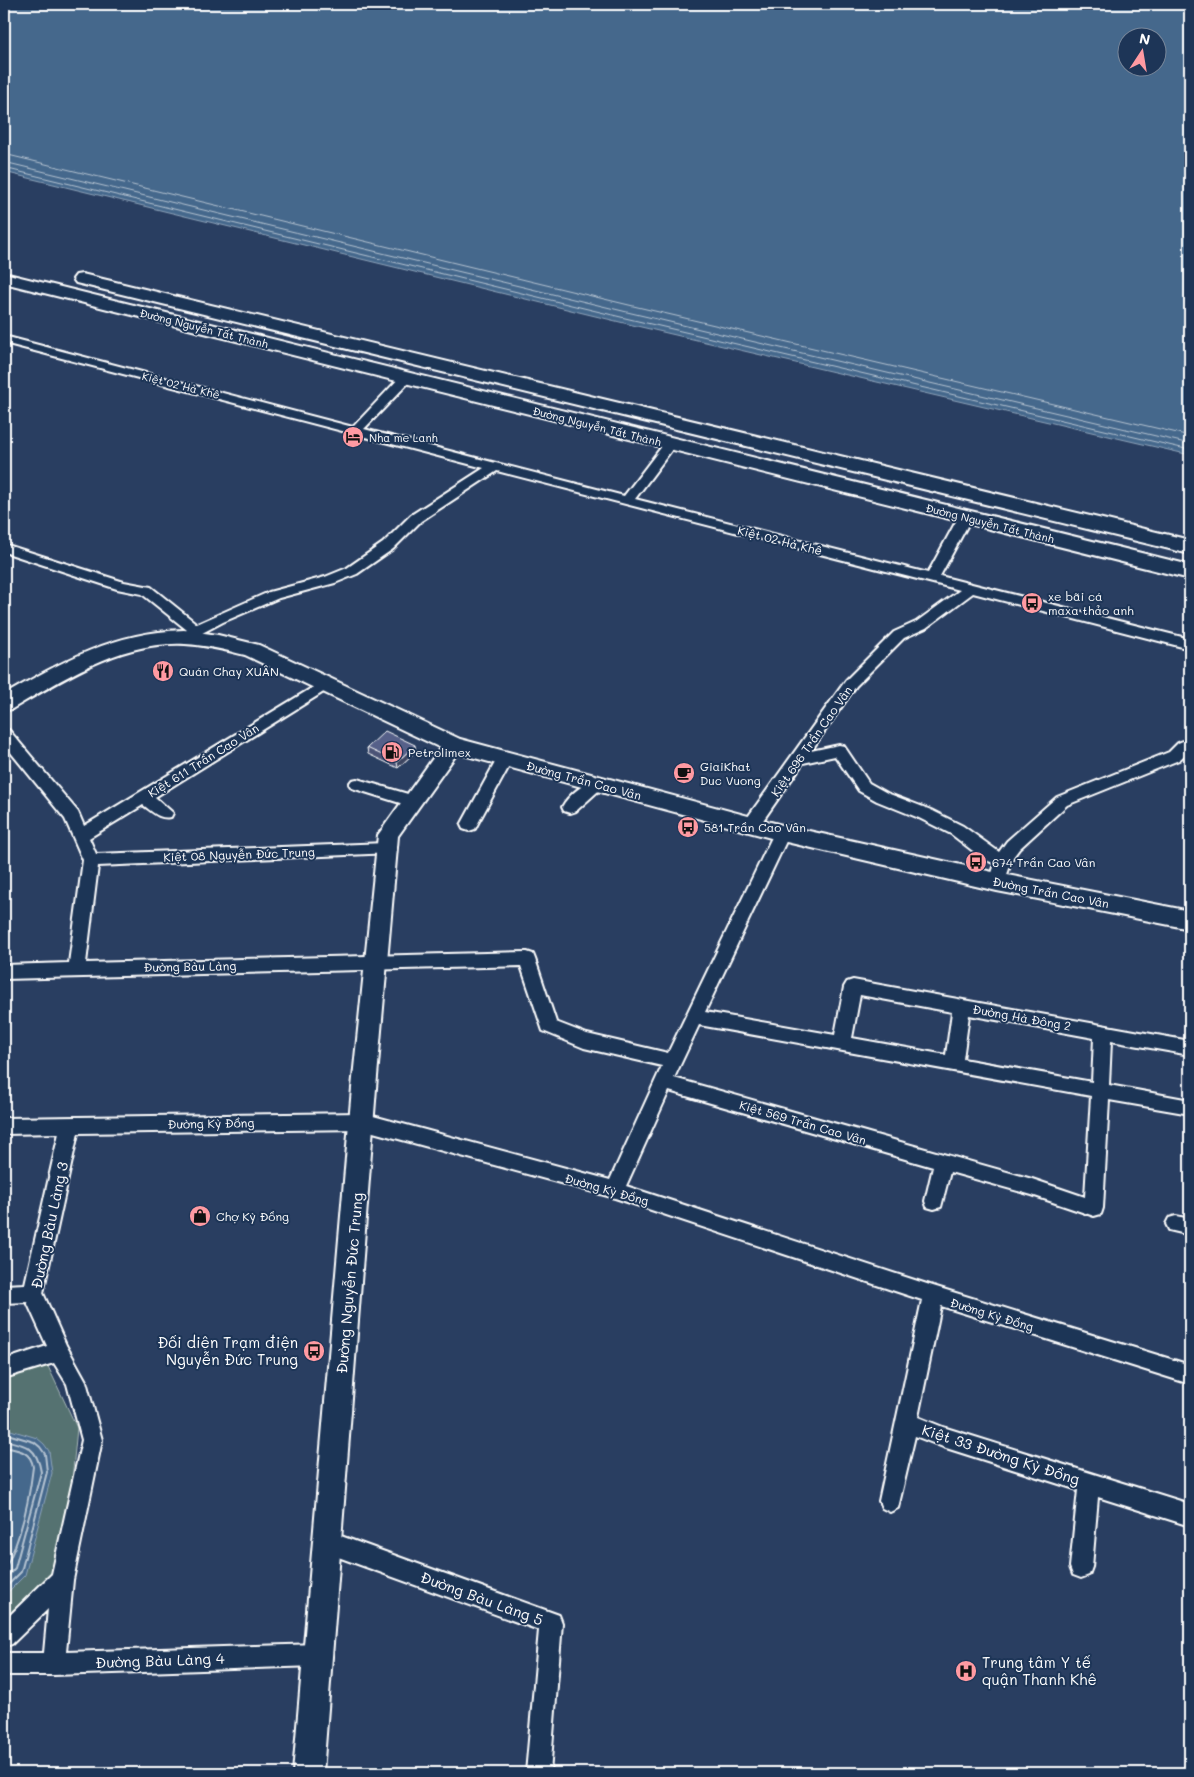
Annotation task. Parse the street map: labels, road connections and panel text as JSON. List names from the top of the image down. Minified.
{"streets":{"main road":["Đường Nguyễn Tất Thành","Đường Trần Cao Vân"],"street":["Kiệt 02 Hà Khê","Kiệt 696 Trần Cao Vân","Kiệt 611 Trần Cao Vân","Kiệt 08 Nguyễn Đức Trung","Đường Bàu Làng","Đường Hà Đông 2","Kiệt 569 Trần Cao Vân","Đường Kỳ Đồng","Đường Bàu Làng 3","Đường Nguyễn Đức Trung","Kiệt 33 Đường Kỳ Đồng","Đường Bàu Làng 5","Đường Bàu Làng 4"]},"crossings":[["Kiệt 02 Hà Khê","Kiệt 696 Trần Cao Vân"],["Kiệt 696 Trần Cao Vân","Đường Trần Cao Vân"],["Kiệt 611 Trần Cao Vân","Đường Trần Cao Vân"],["Đường Trần Cao Vân","Đường Nguyễn Đức Trung"],["Kiệt 08 Nguyễn Đức Trung","Đường Nguyễn Đức Trung"],["Đường Bàu Làng","Đường Nguyễn Đức Trung"],["Đường Kỳ Đồng","Đường Bàu Làng 3"],["Đường Kỳ Đồng","Đường Nguyễn Đức Trung"],["Đường Kỳ Đồng","Kiệt 33 Đường Kỳ Đồng"],["Đường Bàu Làng 3","Đường Bàu Làng 4"],["Đường Nguyễn Đức Trung","Đường Bàu Làng 5"],["Đường Nguyễn Đức Trung","Đường Bàu Làng 4"]],"places":{"hotel":["Nha me Lanh"],"bus stop":["xe bãi cá maxa thảo anh","581 Trần Cao Vân","674 Trần Cao Vân","Đối diện Trạm điện Nguyễn Đức Trung"],"restaurant":["Quán Chay XUÂN"],"fuel station":["Petrolimex"],"cafe":["GiaiKhat Duc Vuong"],"shop":["Chợ Kỳ Đồng"],"hospital":["Trung tâm Y tế quận Thanh Khê"]},"north":"top"}
